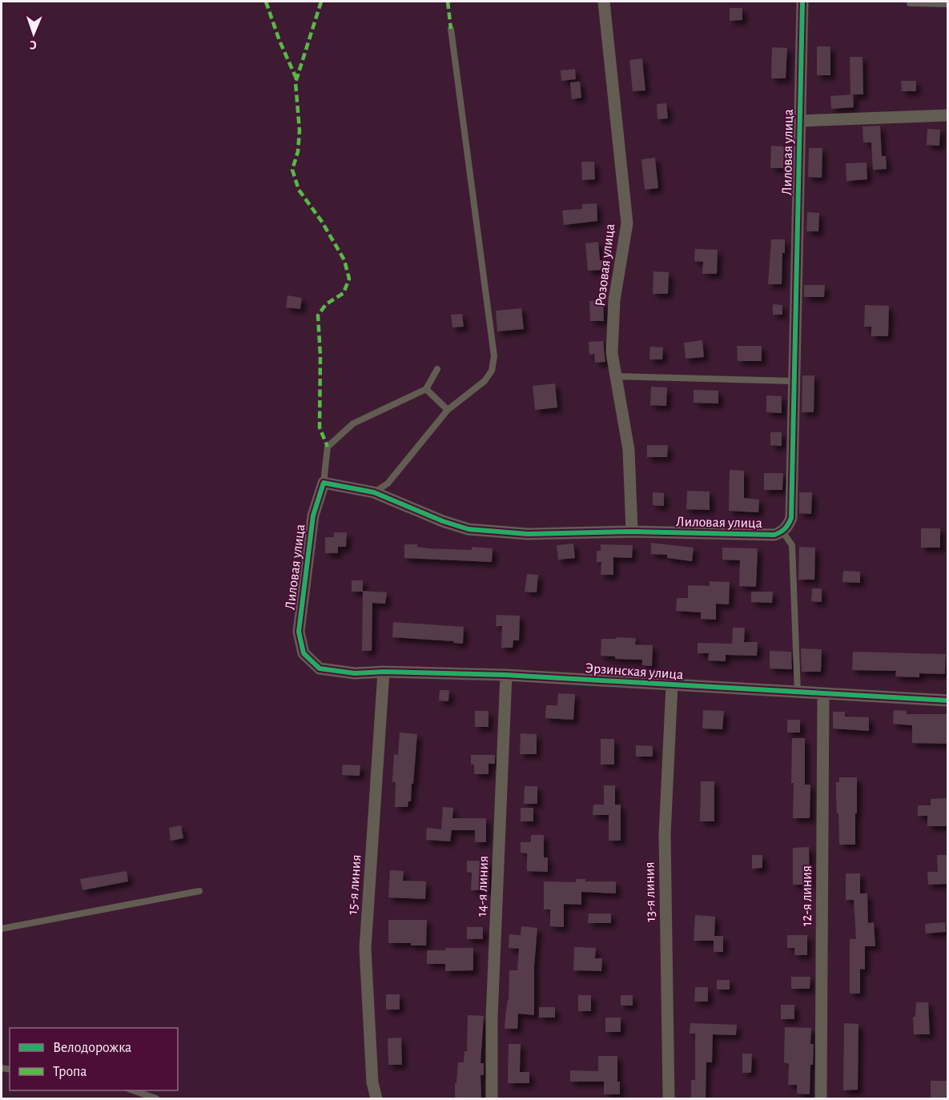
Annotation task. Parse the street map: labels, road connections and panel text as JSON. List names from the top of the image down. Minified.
{"streets":{"street":["Лиловая улица","Розовая улица","Эрзинская улица","15-я линия","14-я линия","13-я линия","12-я линия"]},"crossings":[["Лиловая улица","Розовая улица"],["Лиловая улица","Эрзинская улица"],["Эрзинская улица","15-я линия"],["Эрзинская улица","14-я линия"],["Эрзинская улица","13-я линия"],["Эрзинская улица","12-я линия"]],"legend":["Велодорожка","Тропа"],"north":"bottom"}
